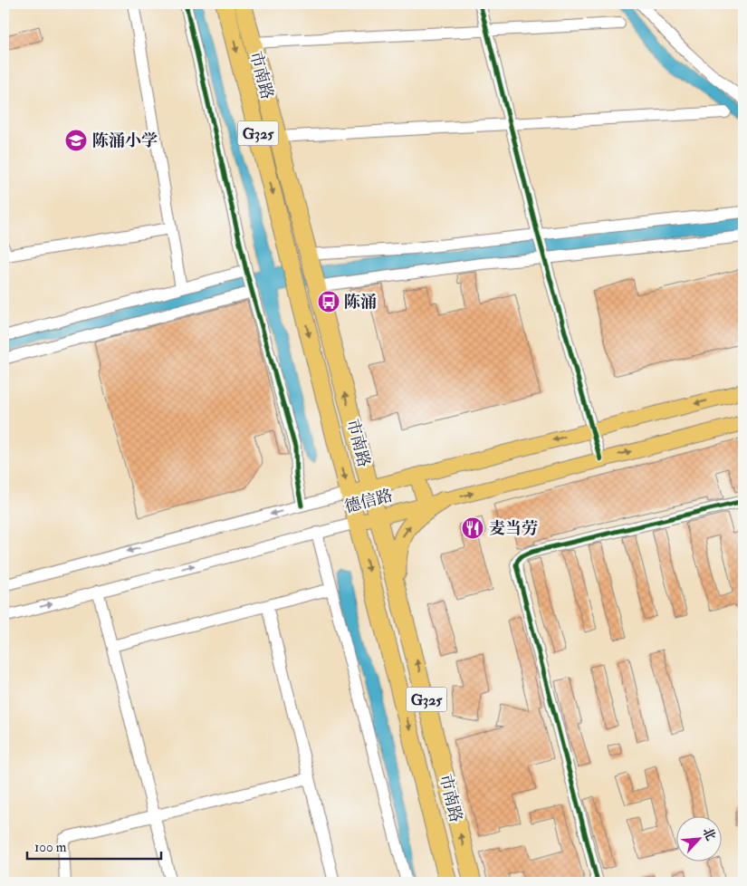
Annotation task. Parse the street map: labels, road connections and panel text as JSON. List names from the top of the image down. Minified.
{"streets":{"highway":["市南路","G325"],"main road":["德信路"]},"crossings":[["市南路","德信路"]],"places":{"school or university":["陈涌小学"],"bus stop":["陈涌"],"restaurant":["麦当劳"]},"scale_bar":"100 m","north":"top right"}
